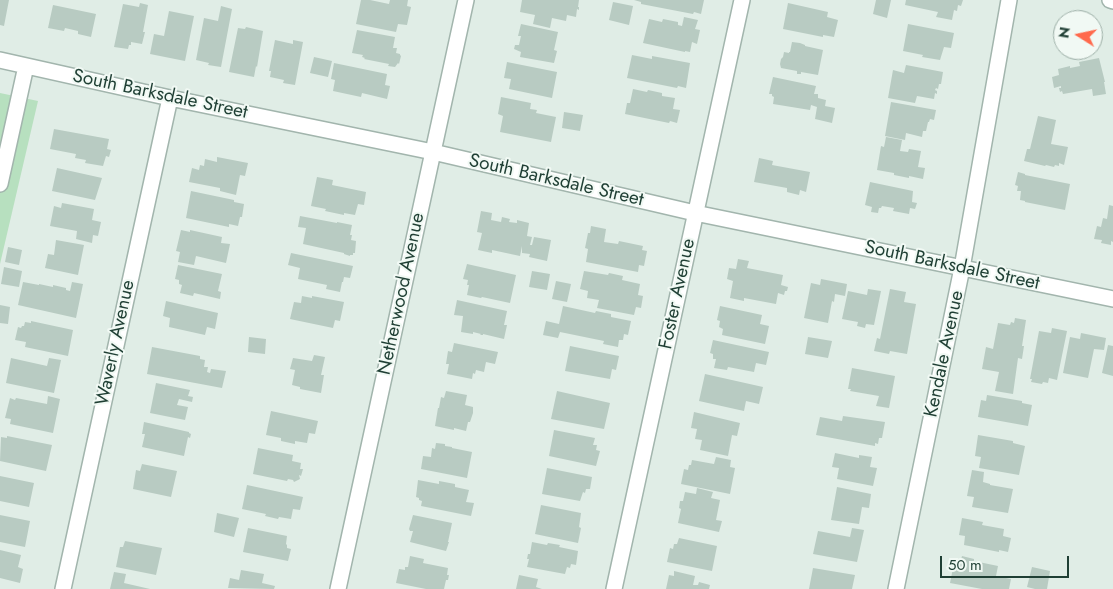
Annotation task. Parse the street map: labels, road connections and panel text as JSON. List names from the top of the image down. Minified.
{"streets":{"street":["South Barksdale Street","Netherwood Avenue","Foster Avenue","Waverly Avenue","Kendale Avenue"]},"crossings":[["South Barksdale Street","Netherwood Avenue"],["South Barksdale Street","Foster Avenue"],["South Barksdale Street","Waverly Avenue"],["South Barksdale Street","Kendale Avenue"]],"scale_bar":"50 m","north":"left"}
